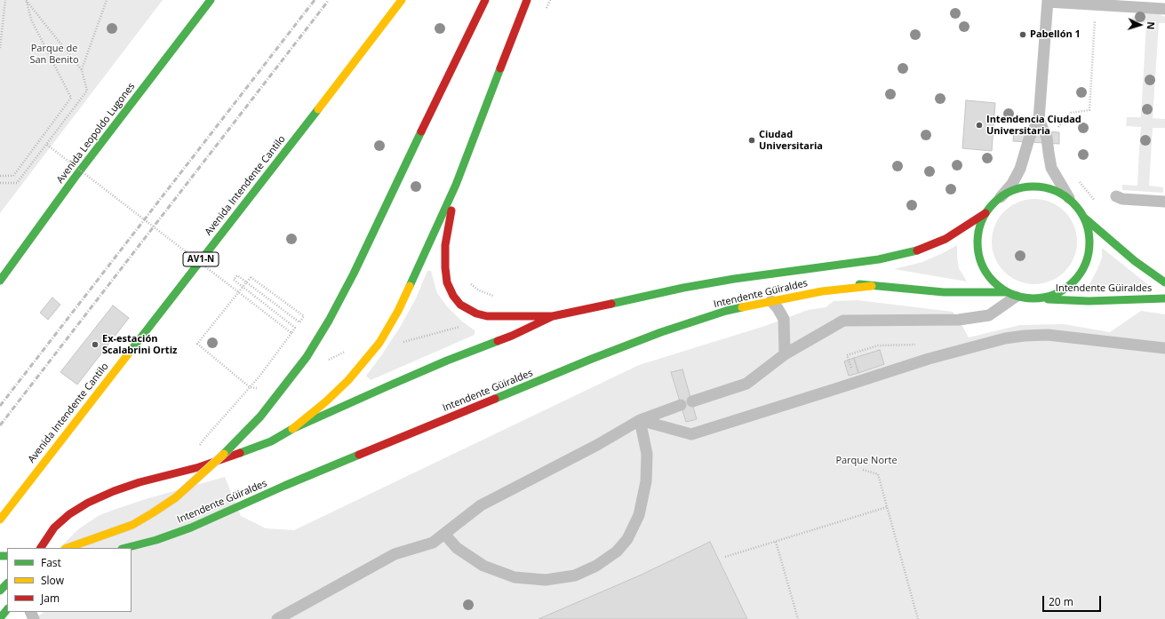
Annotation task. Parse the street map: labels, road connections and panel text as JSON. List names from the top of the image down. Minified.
{"streets":{"main road":["Avenida Leopoldo Lugones","Avenida Intendente Cantilo","AV1-N","Intendente Güiraldes"]},"parks":["Parque de San Benito","Parque Norte"],"places":["Pabellón 1","Intendencia Ciudad Universitaria","Ciudad Universitaria","Ex-estación Scalabrini Ortiz"],"legend":["Fast","Slow","Jam"],"scale_bar":"20 m","north":"right"}
